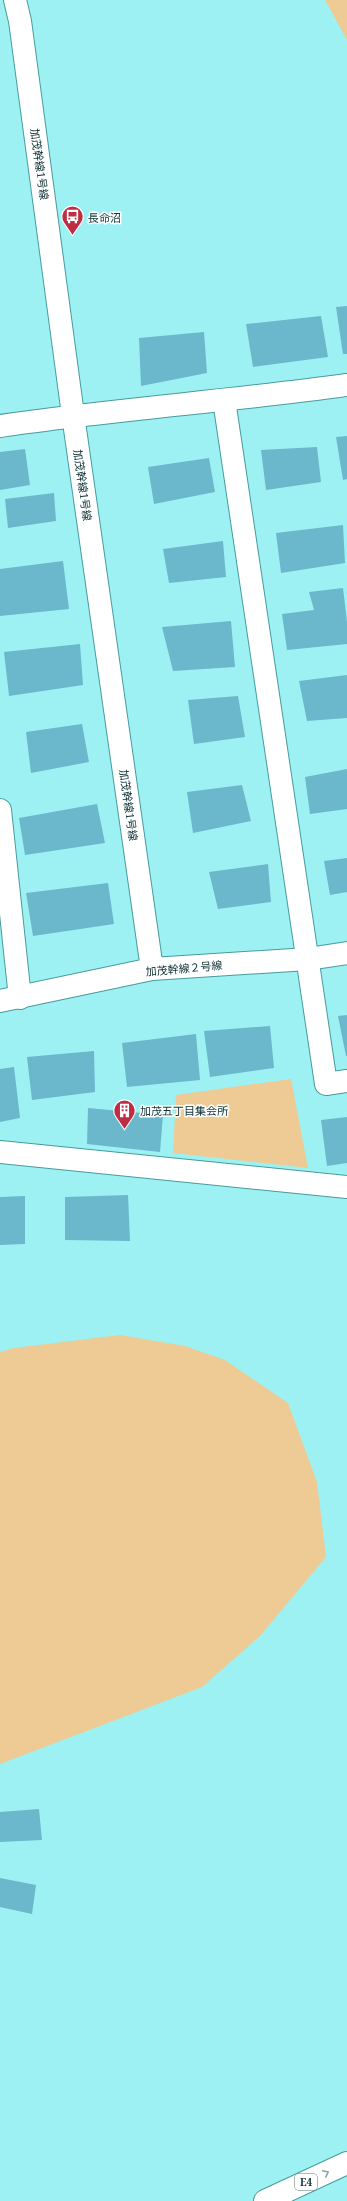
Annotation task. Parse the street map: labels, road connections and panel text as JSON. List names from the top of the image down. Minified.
{"streets":{"main road":["加茂幹線1号線","加茂幹線２号線","E4"]},"crossings":[["加茂幹線1号線","加茂幹線２号線"]],"places":{"bus stop":["長命沼"],"building":["加茂五丁目集会所"]}}
